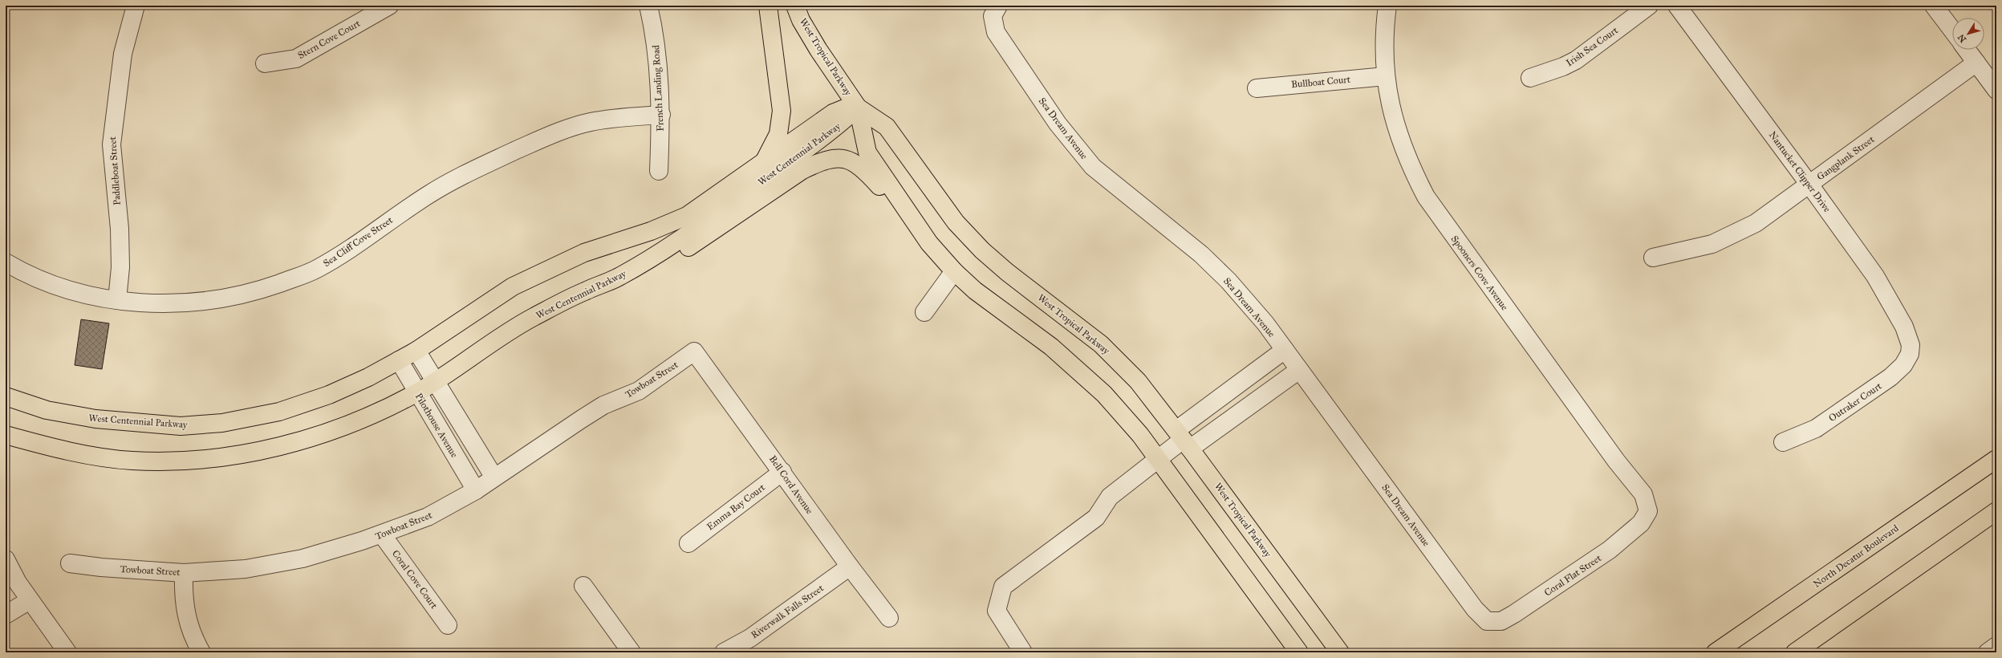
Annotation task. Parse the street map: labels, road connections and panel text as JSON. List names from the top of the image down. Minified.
{"streets":{"main road":["West Tropical Parkway","West Centennial Parkway","North Decatur Boulevard"],"street":["Stern Cove Court","Irish Sea Court","Bullboat Court","French Landing Road","Sea Dream Avenue","Gangplank Street","Paddleboat Street","Nantucket Clipper Drive","Sea Cliff Cove Street","Spooners Cove Avenue","Towboat Street","Outraker Court","Pilothouse Avenue","Bell Cord Avenue","Emma Bay Court","Coral Flat Street","Coral Cove Court","Riverwalk Falls Street"]},"crossings":[["West Tropical Parkway","West Centennial Parkway"],["Bullboat Court","Spooners Cove Avenue"],["French Landing Road","Sea Cliff Cove Street"],["Sea Dream Avenue","Coral Flat Street"],["West Centennial Parkway","Pilothouse Avenue"],["Gangplank Street","Nantucket Clipper Drive"],["Paddleboat Street","Sea Cliff Cove Street"],["Nantucket Clipper Drive","Outraker Court"],["Spooners Cove Avenue","Coral Flat Street"],["Towboat Street","Pilothouse Avenue"],["Towboat Street","Bell Cord Avenue"],["Towboat Street","Coral Cove Court"],["Bell Cord Avenue","Emma Bay Court"],["Bell Cord Avenue","Riverwalk Falls Street"]],"north":"bottom left"}
